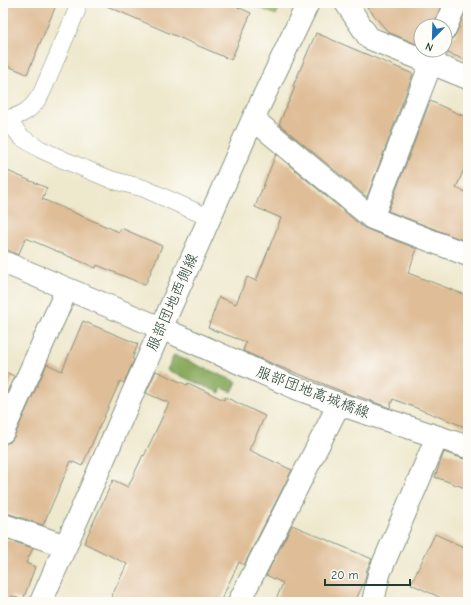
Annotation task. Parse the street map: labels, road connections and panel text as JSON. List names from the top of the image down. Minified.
{"streets":{"street":["服部団地西側線","服部団地高城橋線"]},"crossings":[["服部団地西側線","服部団地高城橋線"]],"scale_bar":"20 m","north":"bottom left"}
